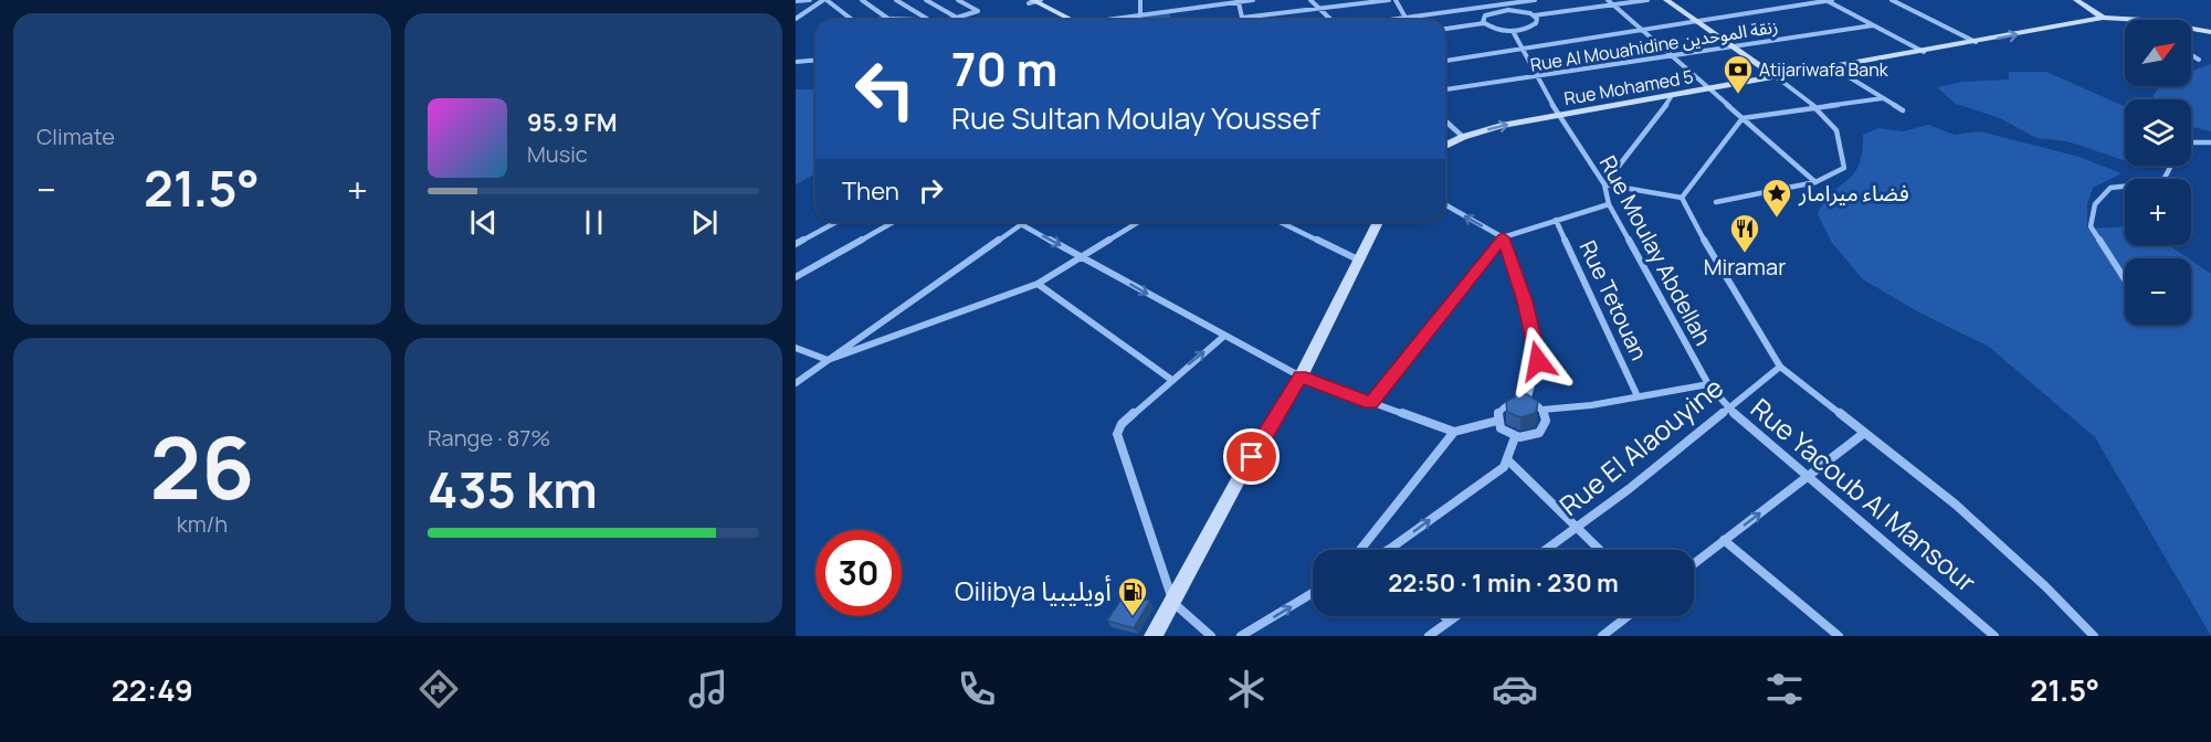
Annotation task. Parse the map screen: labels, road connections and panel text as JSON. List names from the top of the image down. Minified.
{"streets":{"street":["Rue Al Mouahidine زنقة الموحدين","Rue Mohamed 5","Rue Moulay Abdellah","Rue Tetouan","Rue El Alaouyine","Rue Yacoub Al Mansour"]},"crossings":[["Rue Al Mouahidine زنقة الموحدين","Rue Moulay Abdellah"],["Rue Mohamed 5","Rue Moulay Abdellah"],["Rue Moulay Abdellah","Rue Yacoub Al Mansour"],["Rue El Alaouyine","Rue Yacoub Al Mansour"]],"places":{"bank":["Atijariwafa Bank"],"place":["فضاء ميرامار"],"restaurant":["Miramar"],"fuel station":["Oilibya أويليبيا"]},"north":"top right","page":{"tile":["Climate",["26","km/h"],["Range · 87%","435 km"]],"map_buttons":["+","−"],"turn":["70 m","Rue Sultan Moulay Youssef"],"song":["95.9 FM","Music"],"then":"Then","heat":["−","21.5°","+"],"limit":"30","trip":"22:50 · 1 min · 230 m","tabs":["22:49","21.5°"]}}
